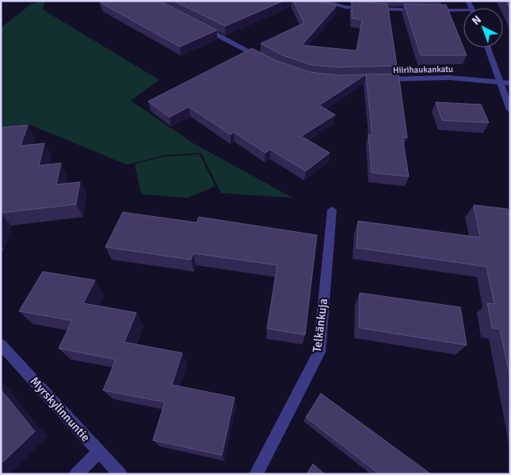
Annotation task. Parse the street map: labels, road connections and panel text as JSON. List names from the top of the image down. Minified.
{"streets":{"street":["Hiirihaukankatu","Telkänkuja","Myrskylinnuntie"]},"north":"top left"}
